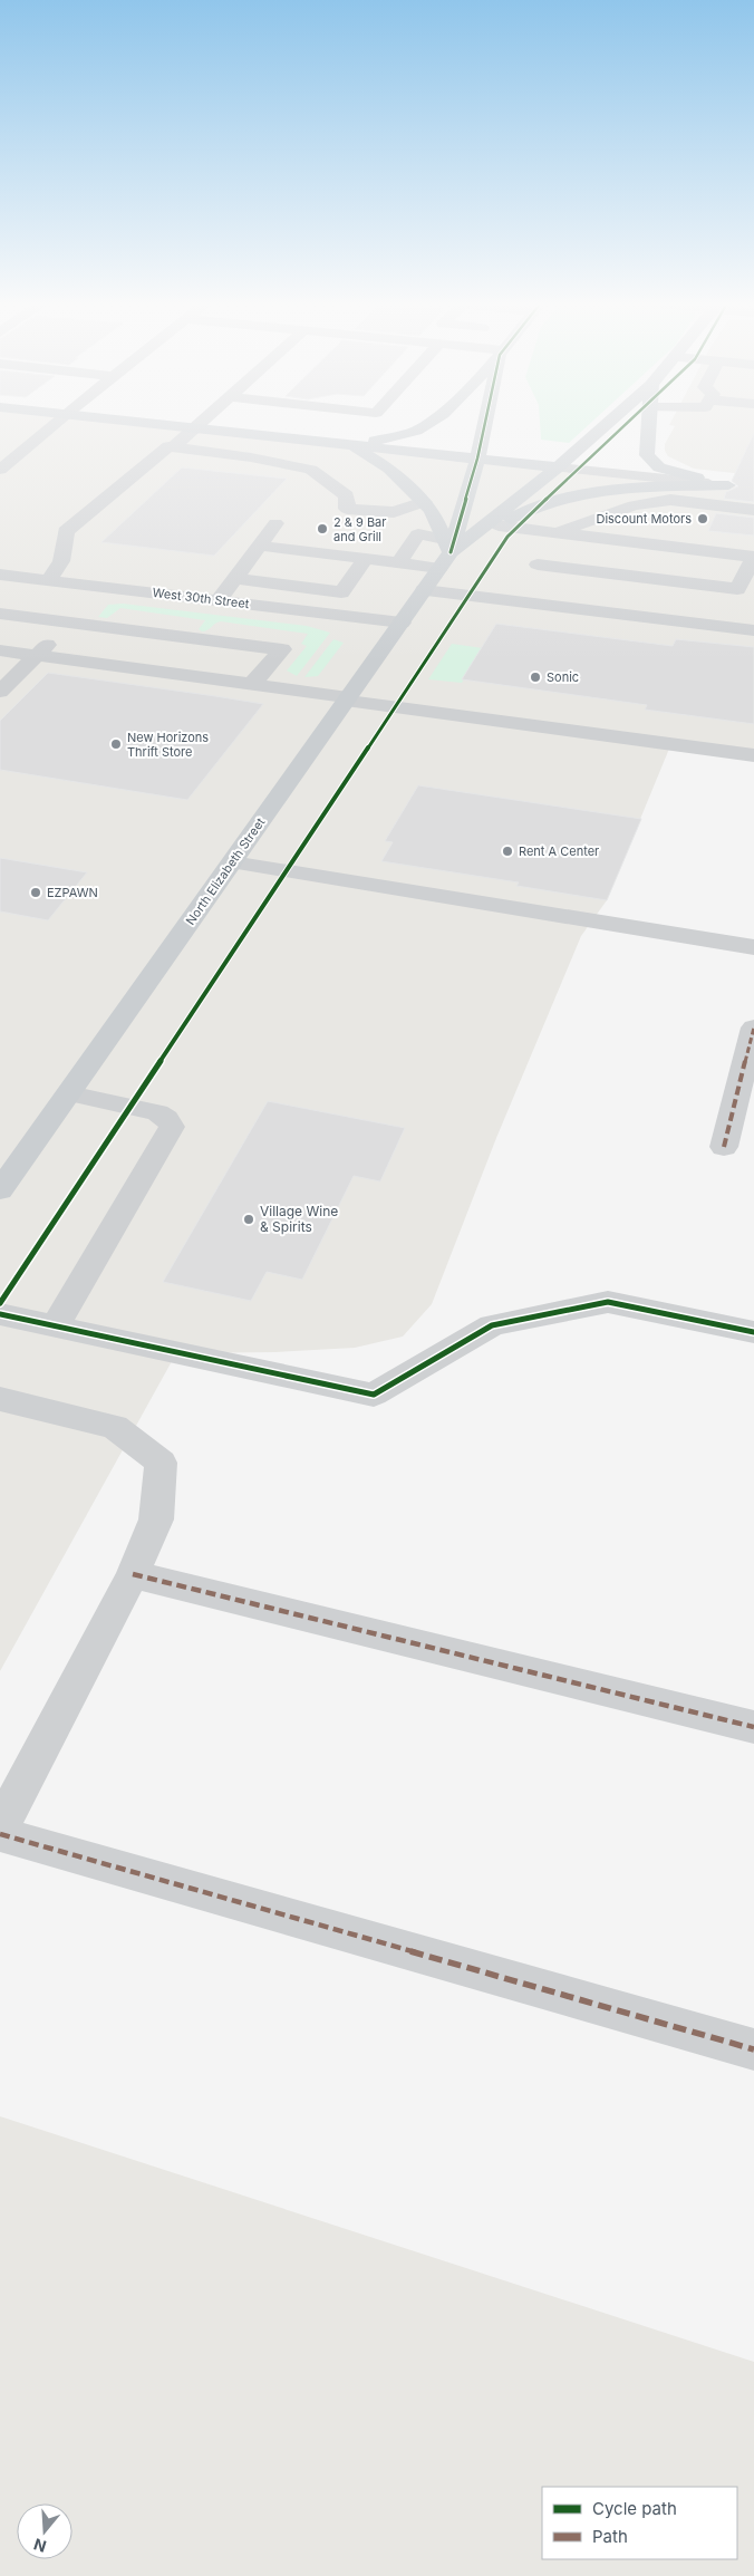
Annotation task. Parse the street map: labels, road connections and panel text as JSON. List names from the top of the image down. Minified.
{"streets":{"main road":["North Elizabeth Street"],"street":["West 30th Street"]},"crossings":[["West 30th Street","North Elizabeth Street"]],"places":["Discount Motors","2 & 9 Bar and Grill","Sonic","New Horizons Thrift Store","Rent A Center","EZPAWN","Village Wine & Spirits"],"legend":["Cycle path","Path"],"north":"bottom"}
